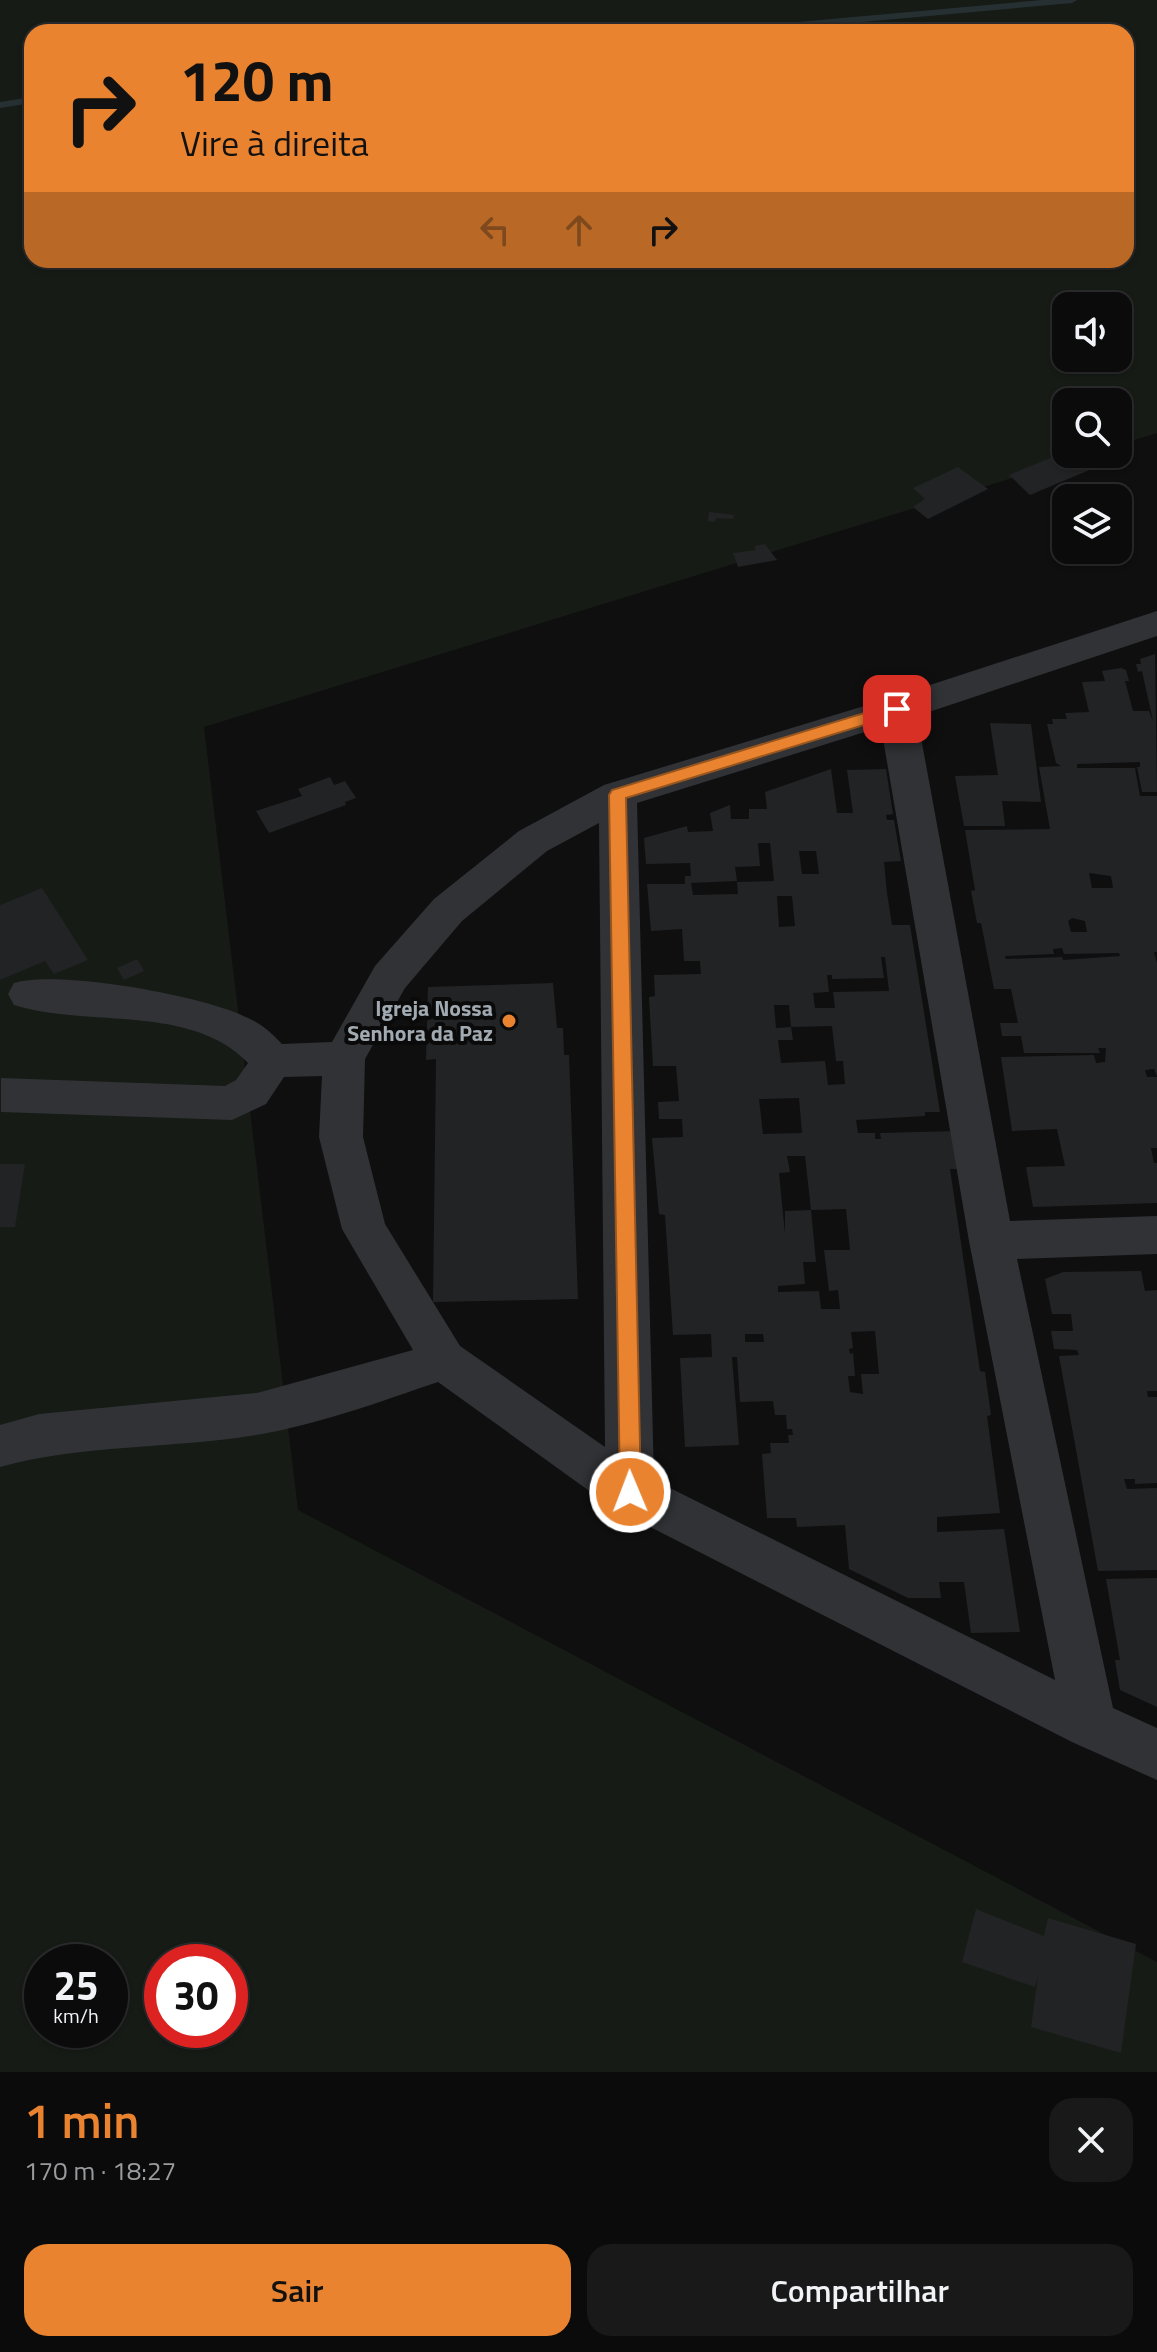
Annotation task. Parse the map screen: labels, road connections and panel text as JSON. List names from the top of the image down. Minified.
{"places":["Igreja Nossa Senhora da Paz"],"page":{"turn":["120 m","Vire à direita"],"speed":"25 km/h","limit":"30","heading":["1 min","170 m · 18:27"],"buttons":["Sair","Compartilhar"]}}
